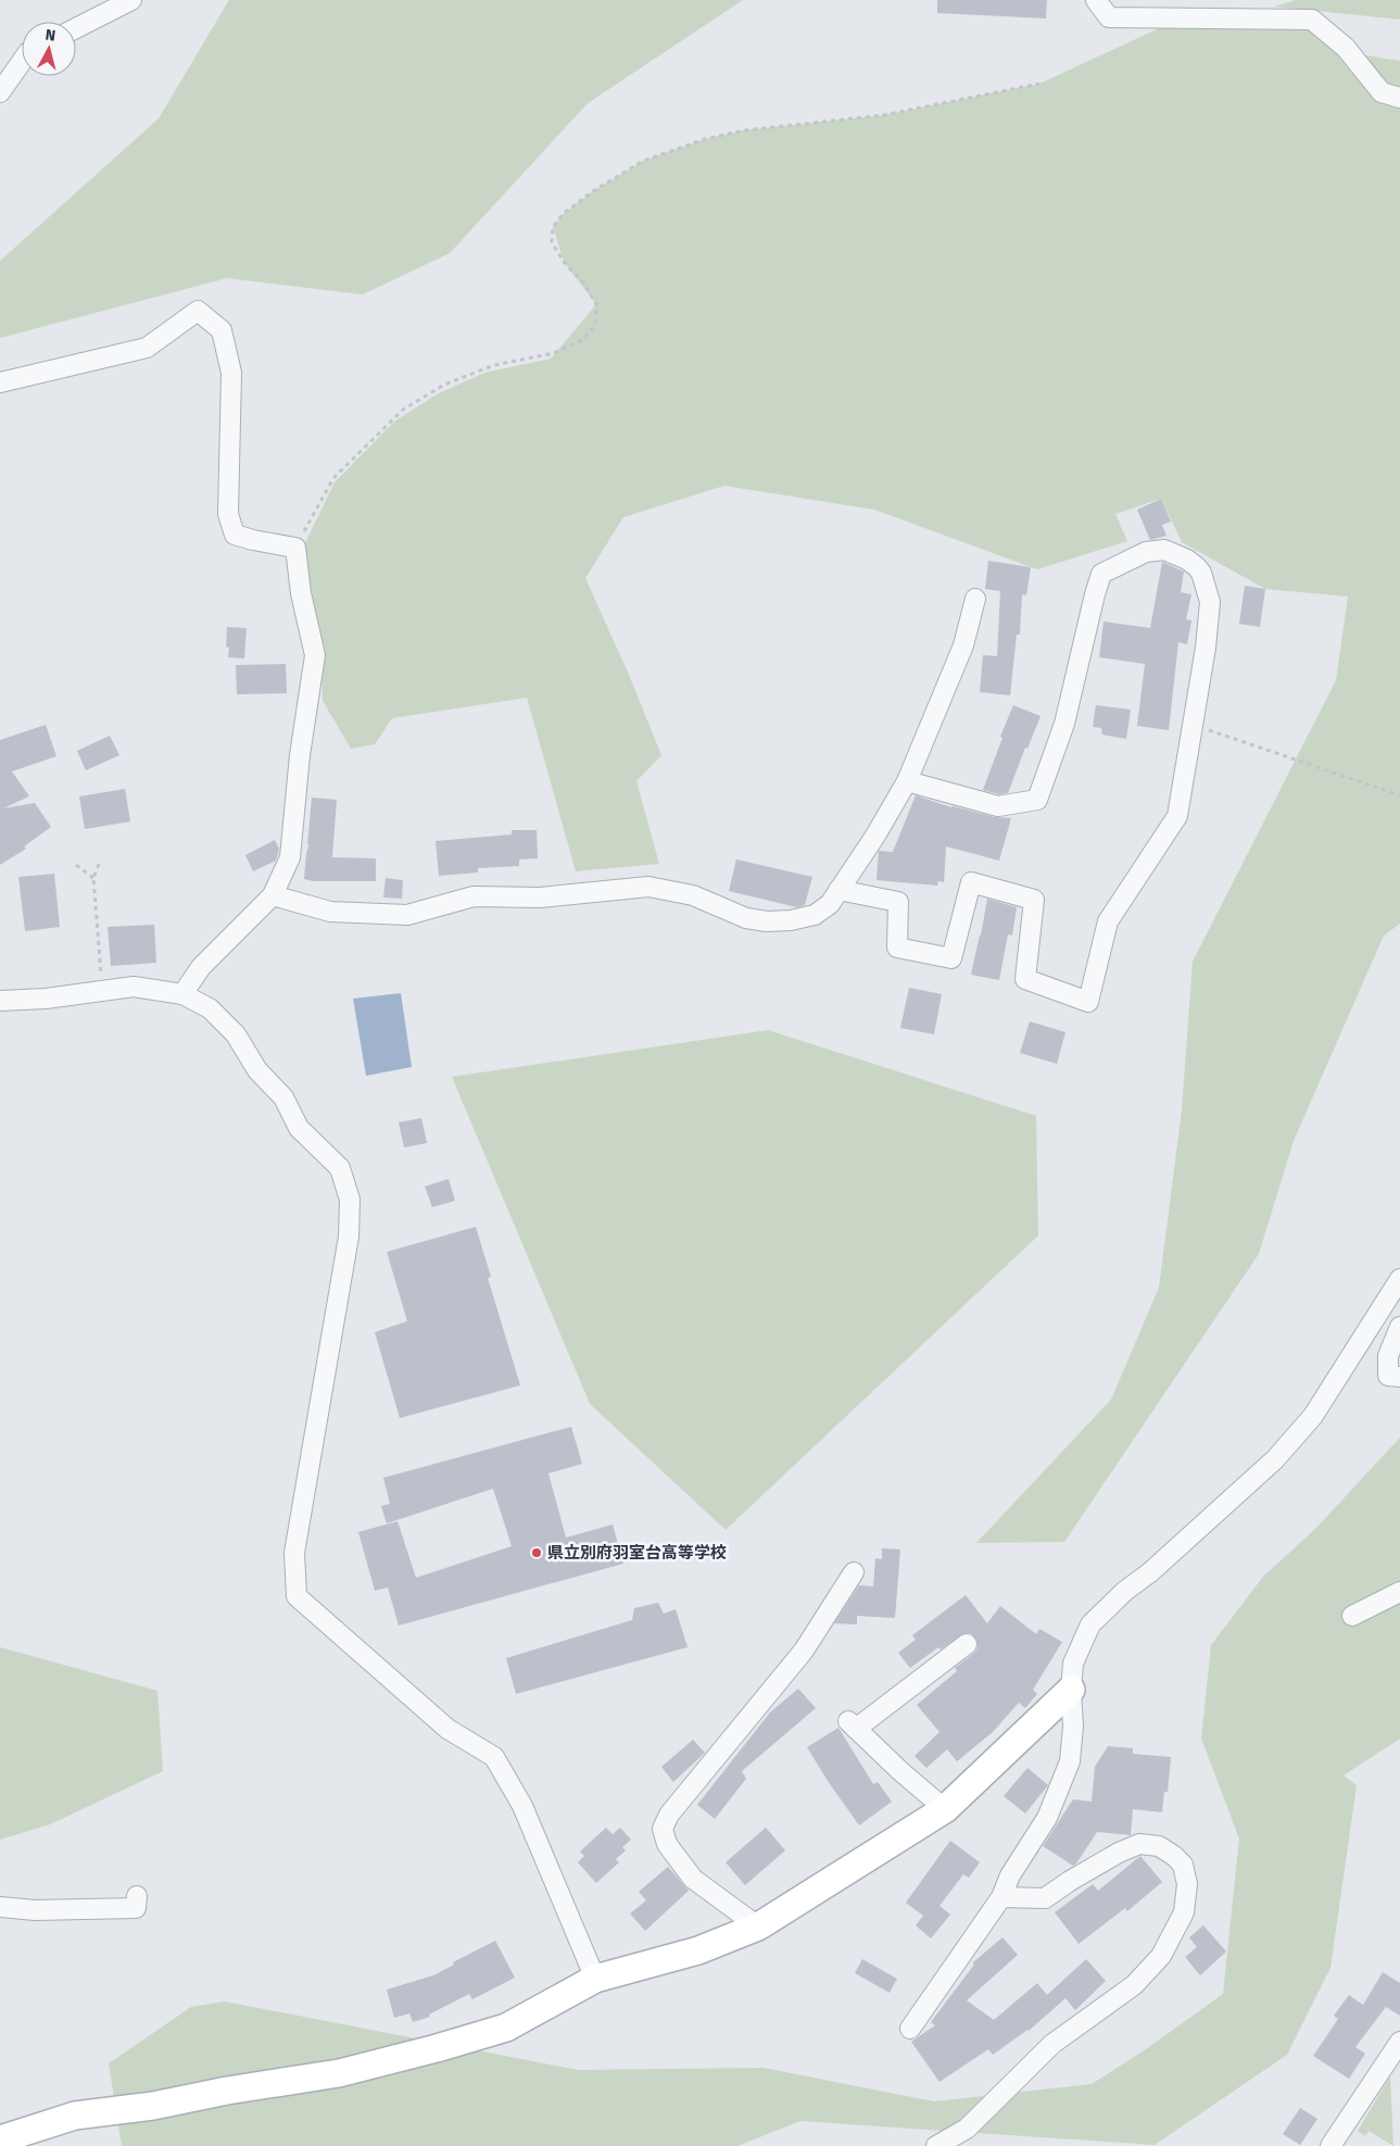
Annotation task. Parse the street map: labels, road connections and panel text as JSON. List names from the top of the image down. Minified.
{"places":["県立別府羽室台高等学校"],"north":"top"}
